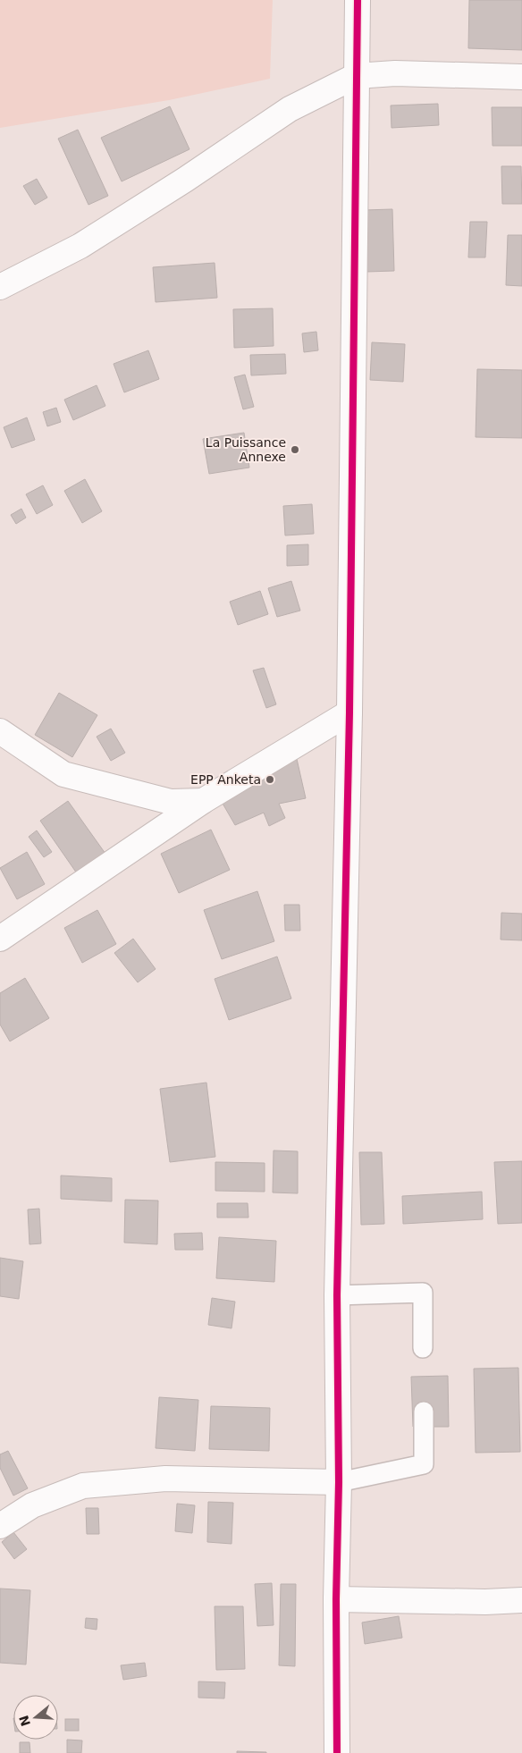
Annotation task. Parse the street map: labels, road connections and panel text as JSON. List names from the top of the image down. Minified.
{"places":["La Puissance Annexe","EPP Anketa"],"north":"left"}
